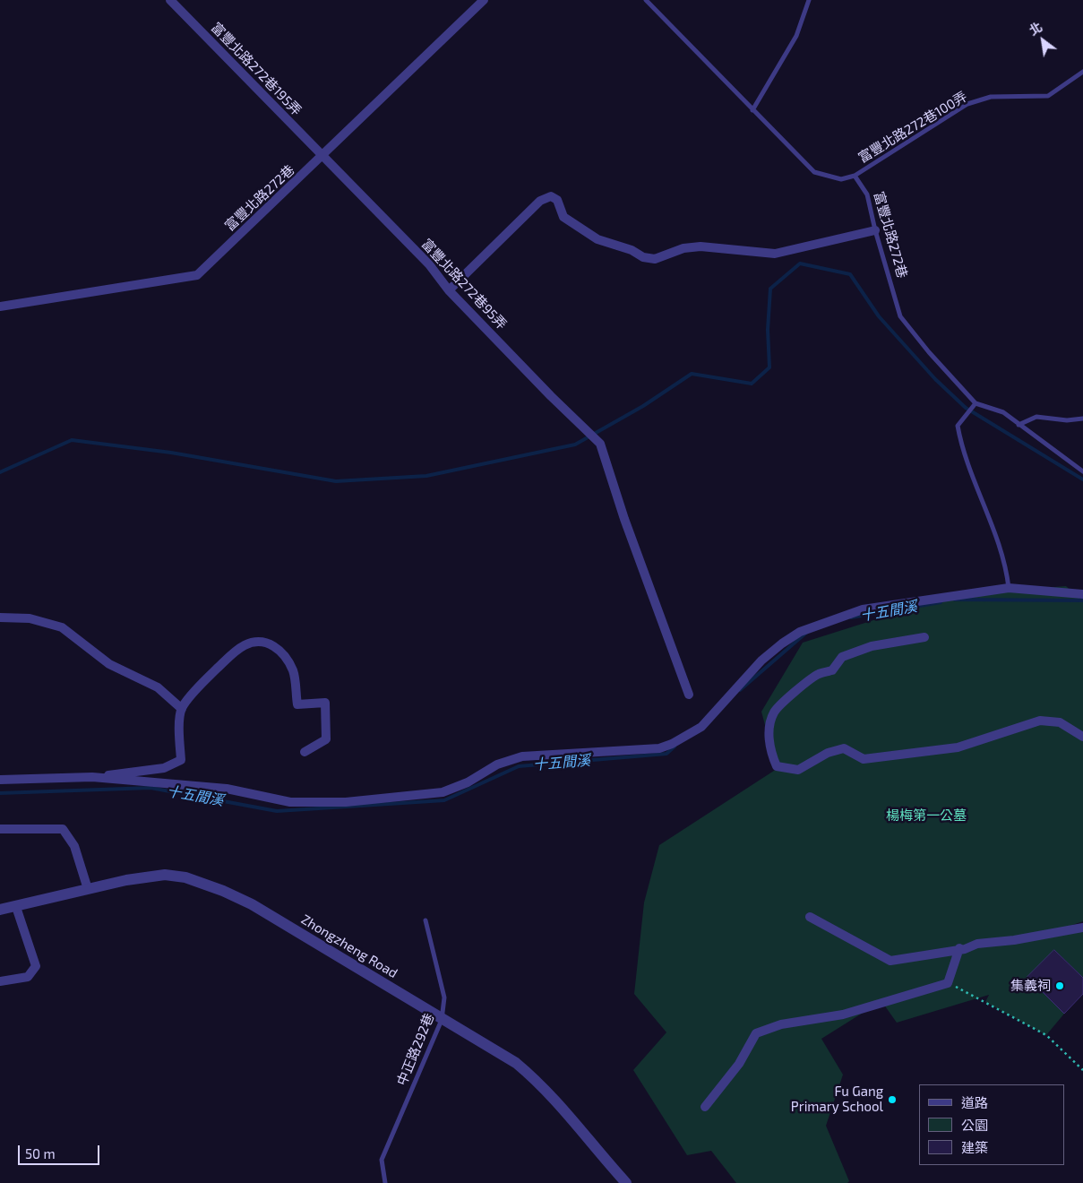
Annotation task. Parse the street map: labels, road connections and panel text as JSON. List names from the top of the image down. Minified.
{"streets":{"street":["富豐北路272巷195弄","富豐北路272巷","富豐北路272巷95弄","Zhongzheng Road"],"lane":["富豐北路272巷100弄","中正路292巷"]},"crossings":[["富豐北路272巷195弄","富豐北路272巷"],["富豐北路272巷195弄","富豐北路272巷95弄"],["富豐北路272巷100弄","富豐北路272巷"],["富豐北路272巷","富豐北路272巷95弄"],["Zhongzheng Road","中正路292巷"]],"water":["十五間溪"],"parks":["楊梅第一公墓"],"places":["集義祠","Fu Gang Primary School"],"legend":["道路","公園","建築"],"scale_bar":"50 m","north":"top left"}
